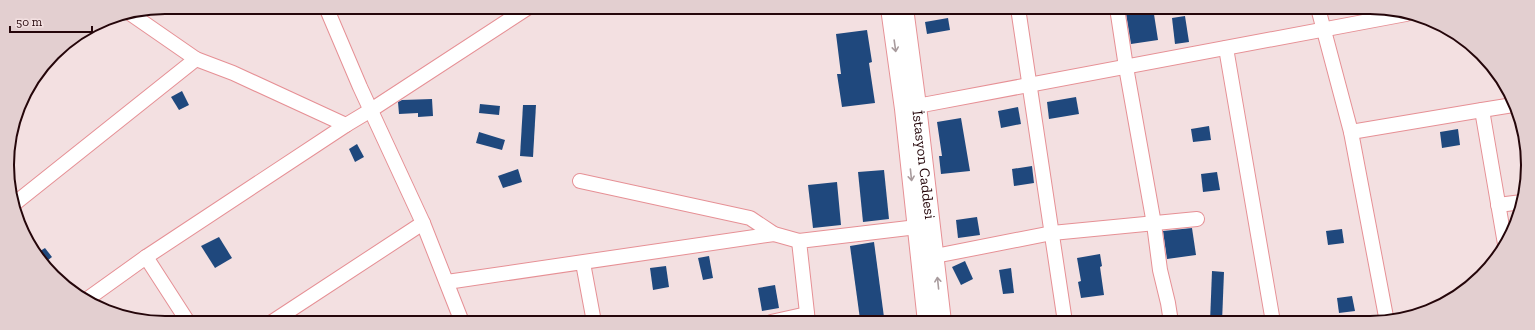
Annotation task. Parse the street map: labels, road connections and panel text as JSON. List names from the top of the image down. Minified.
{"streets":{"main road":["İstasyon Caddesi"]},"scale_bar":"50 m"}
